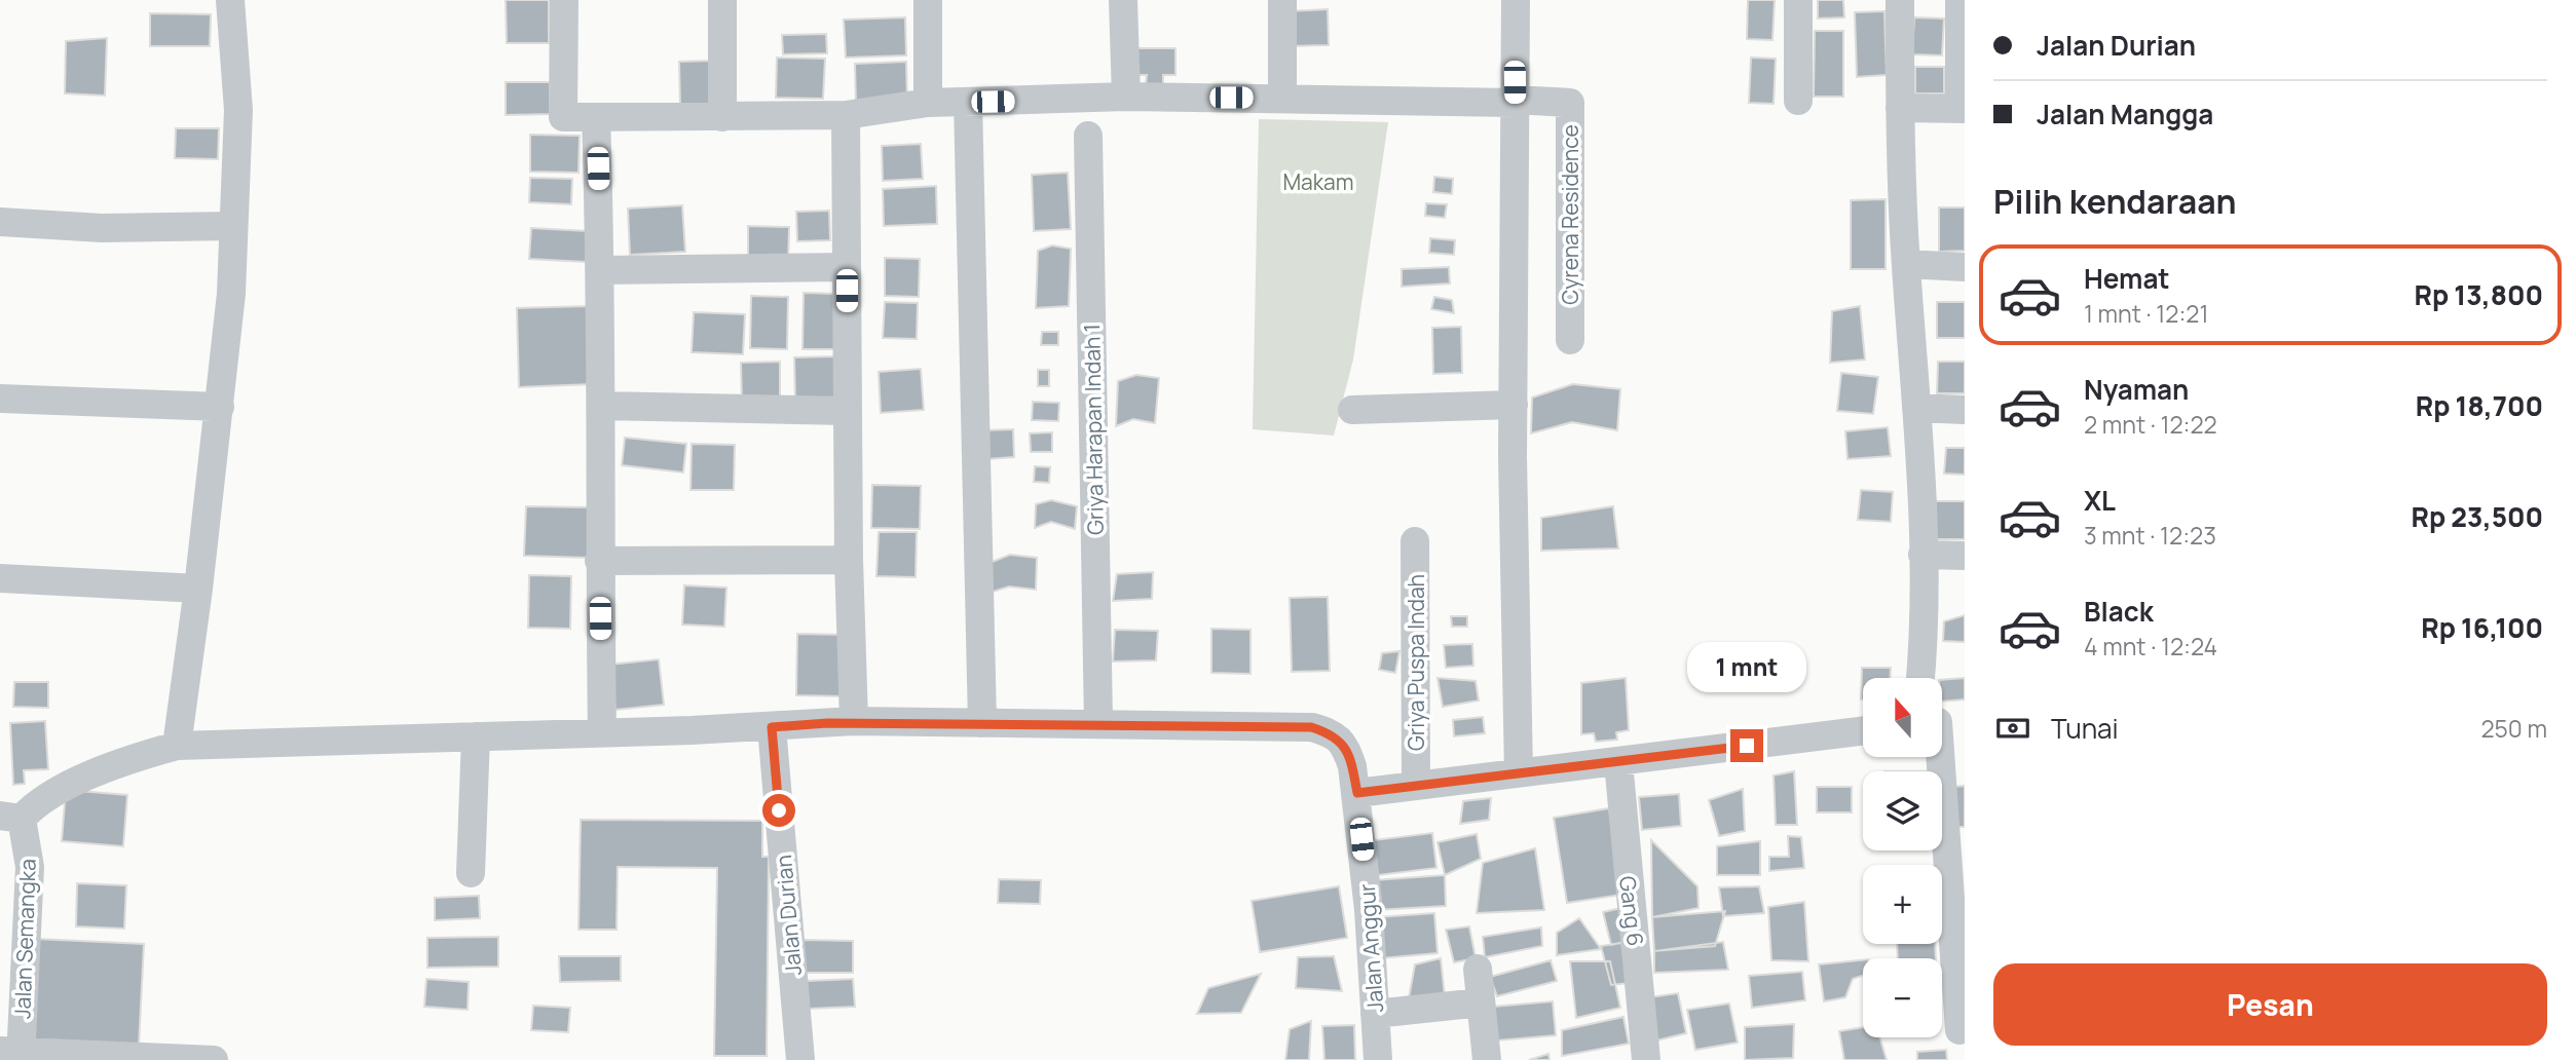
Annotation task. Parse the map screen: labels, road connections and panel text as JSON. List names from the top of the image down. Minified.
{"streets":{"street":["Cyrena Residence","Griya Harapan Indah 1","Griya Puspa Indah","Gang 6","Jalan Durian","Jalan Semangka","Jalan Anggur"]},"crossings":[["Griya Harapan Indah 1","Jalan Anggur"],["Jalan Durian","Jalan Anggur"],["Jalan Semangka","Jalan Anggur"]],"parks":["Makam"],"north":"top","page":{"banner":["Jalan Durian","Jalan Mangga"],"heading":"Pilih kendaraan","list":[{"name":"Hemat","note":"1 mnt · 12:21","value":"Rp 13,800"},{"name":"Nyaman","note":"2 mnt · 12:22","value":"Rp 18,700"},{"name":"XL","note":"3 mnt · 12:23","value":"Rp 23,500"},{"name":"Black","note":"4 mnt · 12:24","value":"Rp 16,100"}],"bubble":"1 mnt","map_buttons":["+","−"],"pay":["Tunai","250 m"],"buttons":"Pesan"}}
